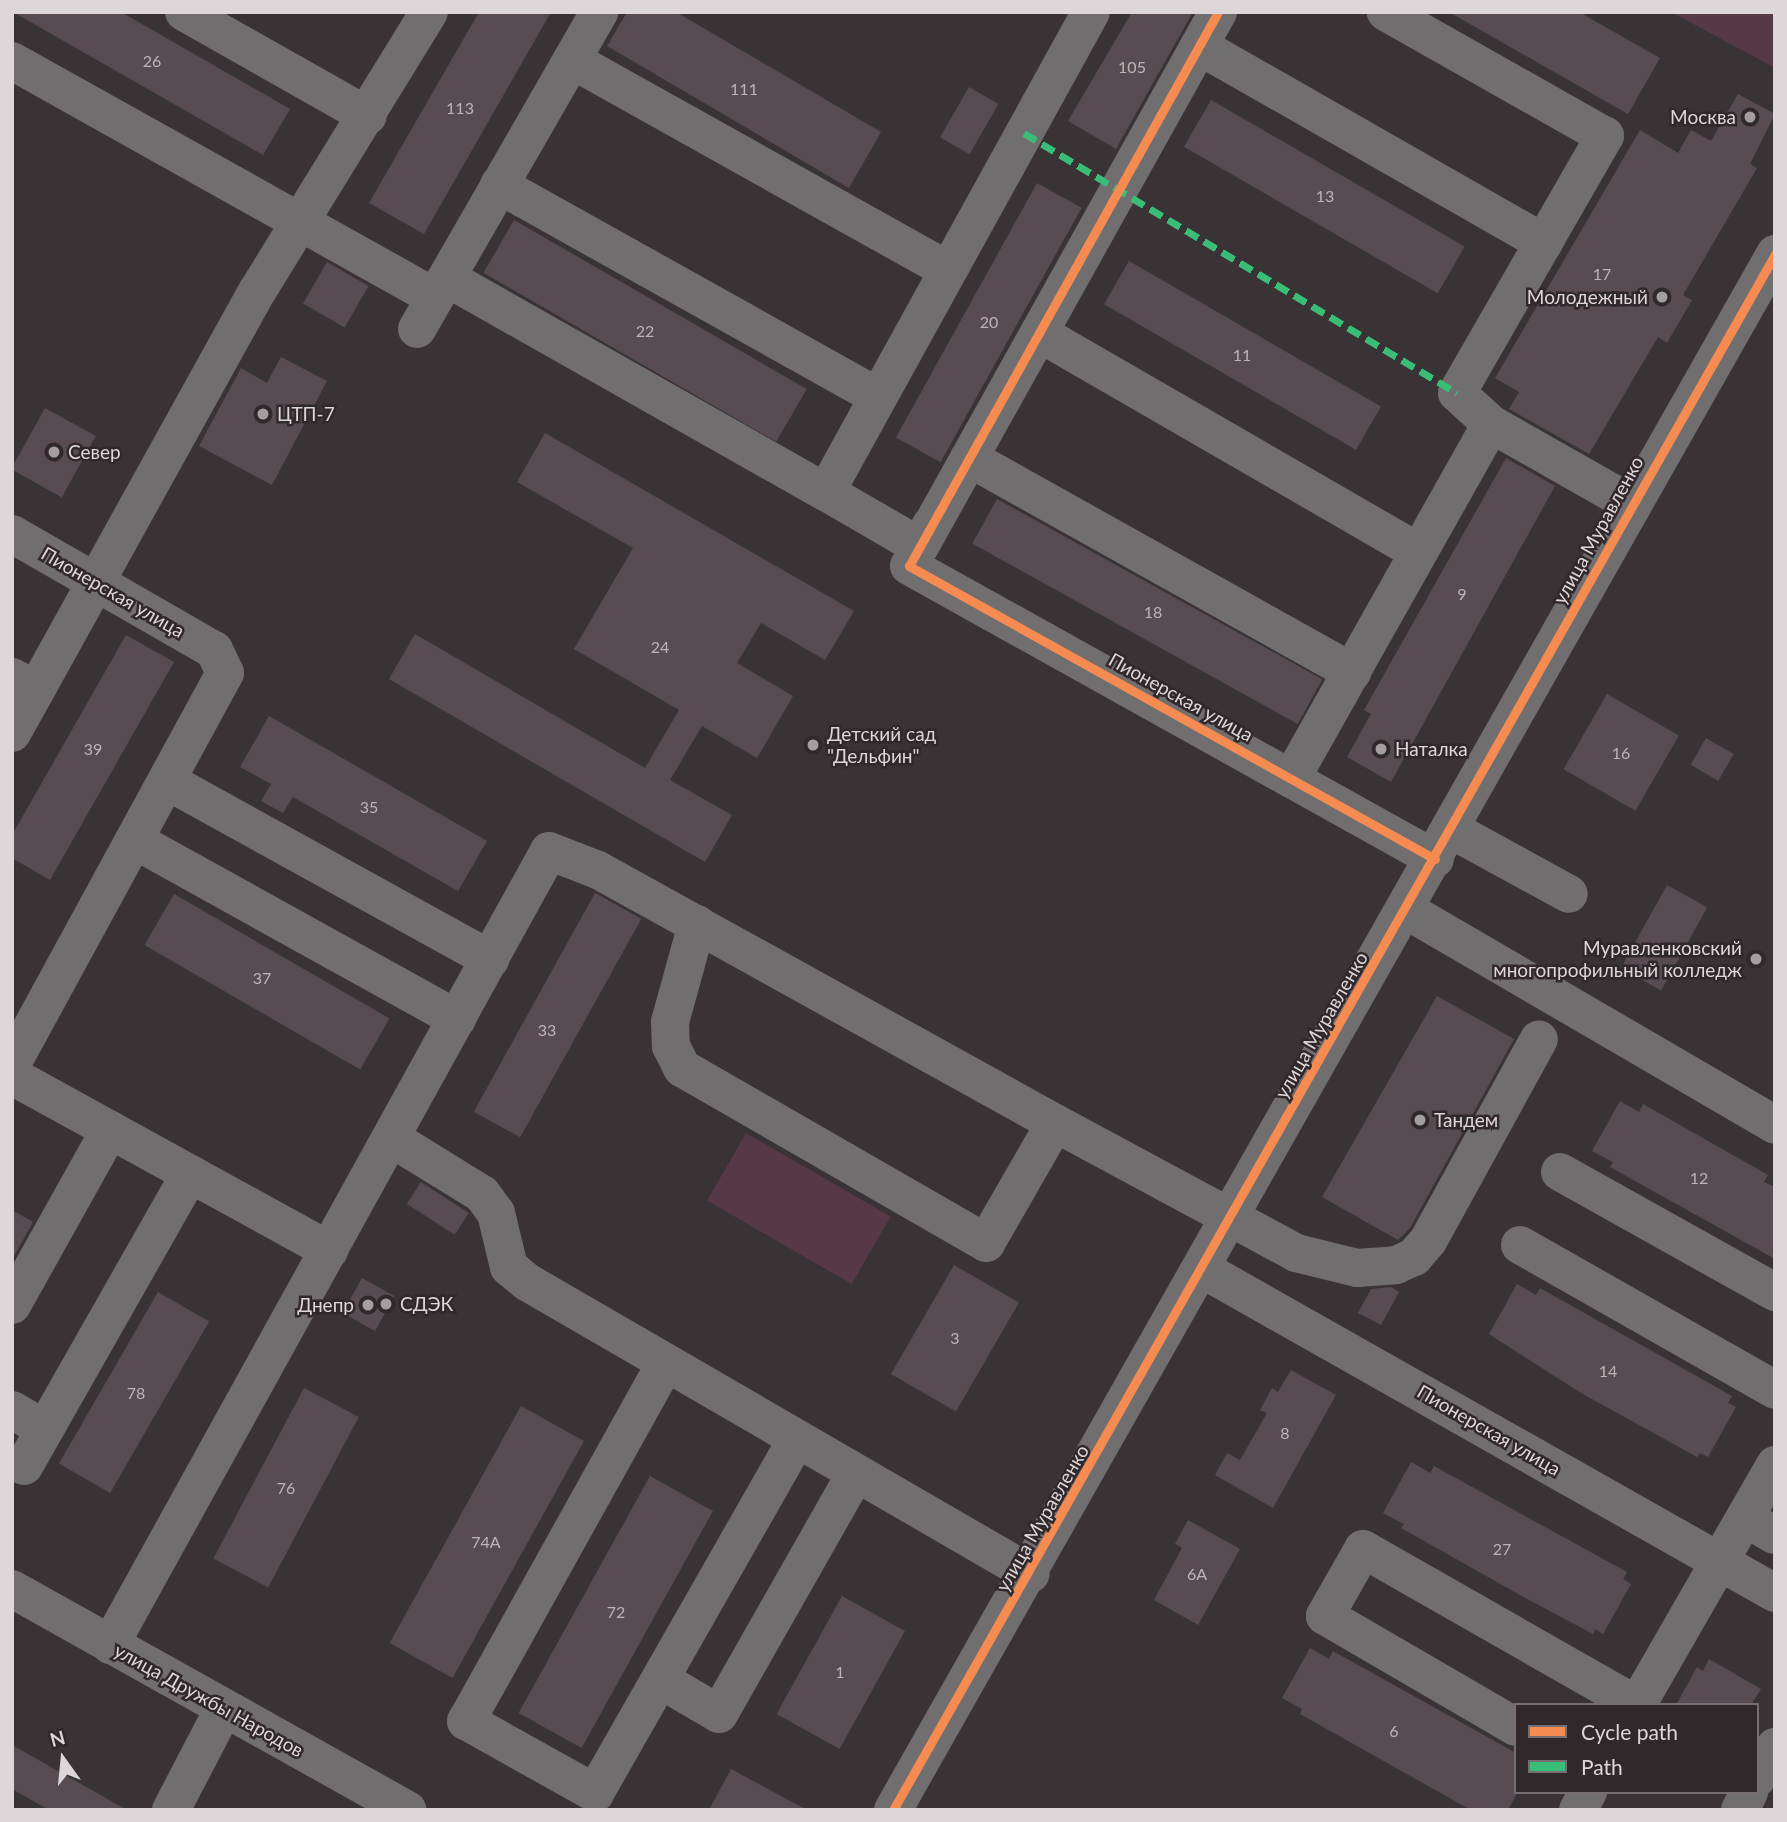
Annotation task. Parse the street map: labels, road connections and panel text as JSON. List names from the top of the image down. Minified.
{"streets":{"street":["улица Муравленко","Пионерская улица","улица Дружбы Народов"]},"crossings":[["улица Муравленко","Пионерская улица"]],"places":["Москва","Молодежный","ЦТП-7","Север","Детский сад \"Дельфин\"","Наталка","Муравленковский многопрофильный колледж","Тандем","СДЭК","Днепр"],"house_numbers":["26","105","111","113","13","17","20","22","11","9","18","24","39","16","35","37","33","12","3","14","78","8","76","74А","27","6А","72","1","6"],"legend":["Cycle path","Path"],"north":"top"}
